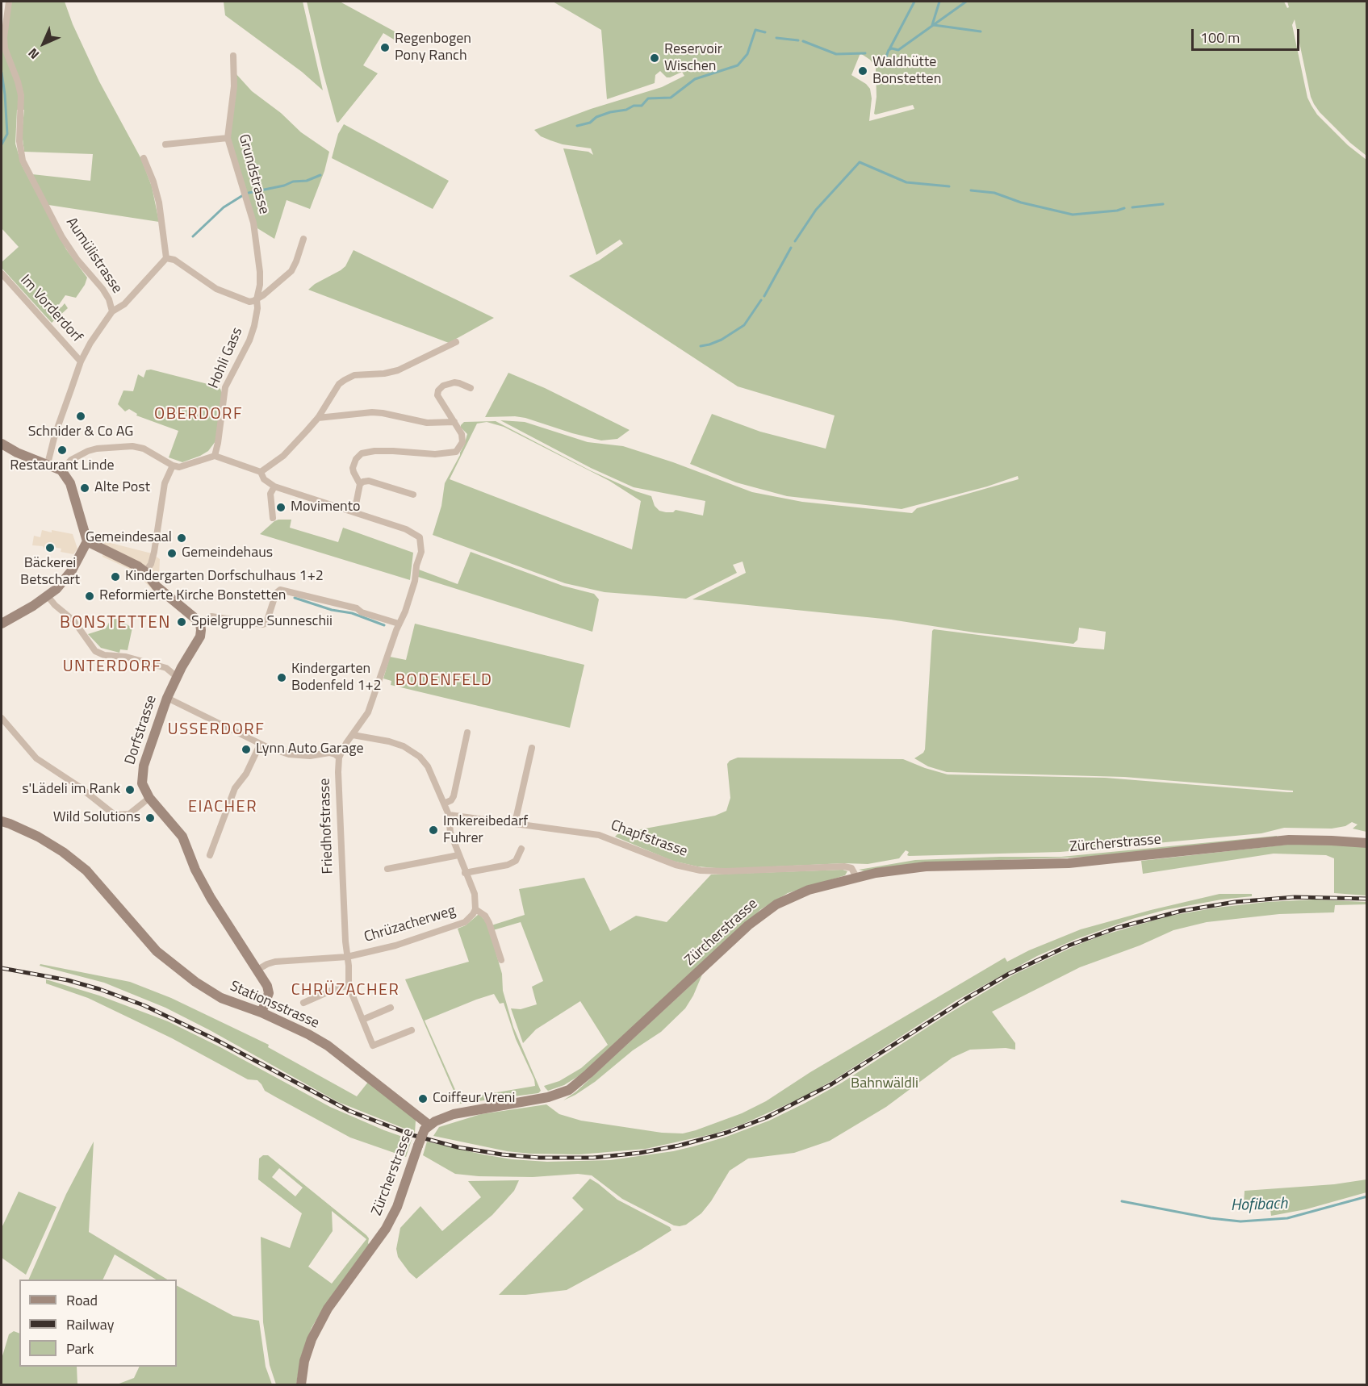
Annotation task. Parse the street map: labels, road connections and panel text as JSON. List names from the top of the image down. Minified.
{"streets":{"main road":["Dorfstrasse","Zürcherstrasse","Stationsstrasse"],"street":["Grundstrasse","Aumülistrasse","Im Vorderdorf","Hohli Gass","Friedhofstrasse","Chapfstrasse","Chrüzacherweg"]},"crossings":[["Grundstrasse","Hohli Gass"],["Aumülistrasse","Im Vorderdorf"],["Dorfstrasse","Chrüzacherweg"],["Dorfstrasse","Stationsstrasse"],["Friedhofstrasse","Chrüzacherweg"],["Chapfstrasse","Zürcherstrasse"],["Chapfstrasse","Chrüzacherweg"],["Zürcherstrasse","Stationsstrasse"]],"districts":["OBERDORF","BONSTETTEN","UNTERDORF","BODENFELD","USSERDORF","EIACHER","CHRÜZACHER"],"water":["Hofibach"],"parks":["Bahnwäldli"],"places":["Regenbogen Pony Ranch","Reservoir Wischen","Waldhütte Bonstetten","Schnider & Co AG","Restaurant Linde","Alte Post","Movimento","Gemeindesaal","Bäckerei Betschart","Gemeindehaus","Kindergarten Dorfschulhaus 1+2","Reformierte Kirche Bonstetten","Spielgruppe Sunneschii","Kindergarten Bodenfeld 1+2","Lynn Auto Garage","s'Lädeli im Rank","Wild Solutions","Imkereibedarf Fuhrer","Coiffeur Vreni"],"legend":["Road","Railway","Park"],"scale_bar":"100 m","north":"bottom left"}
